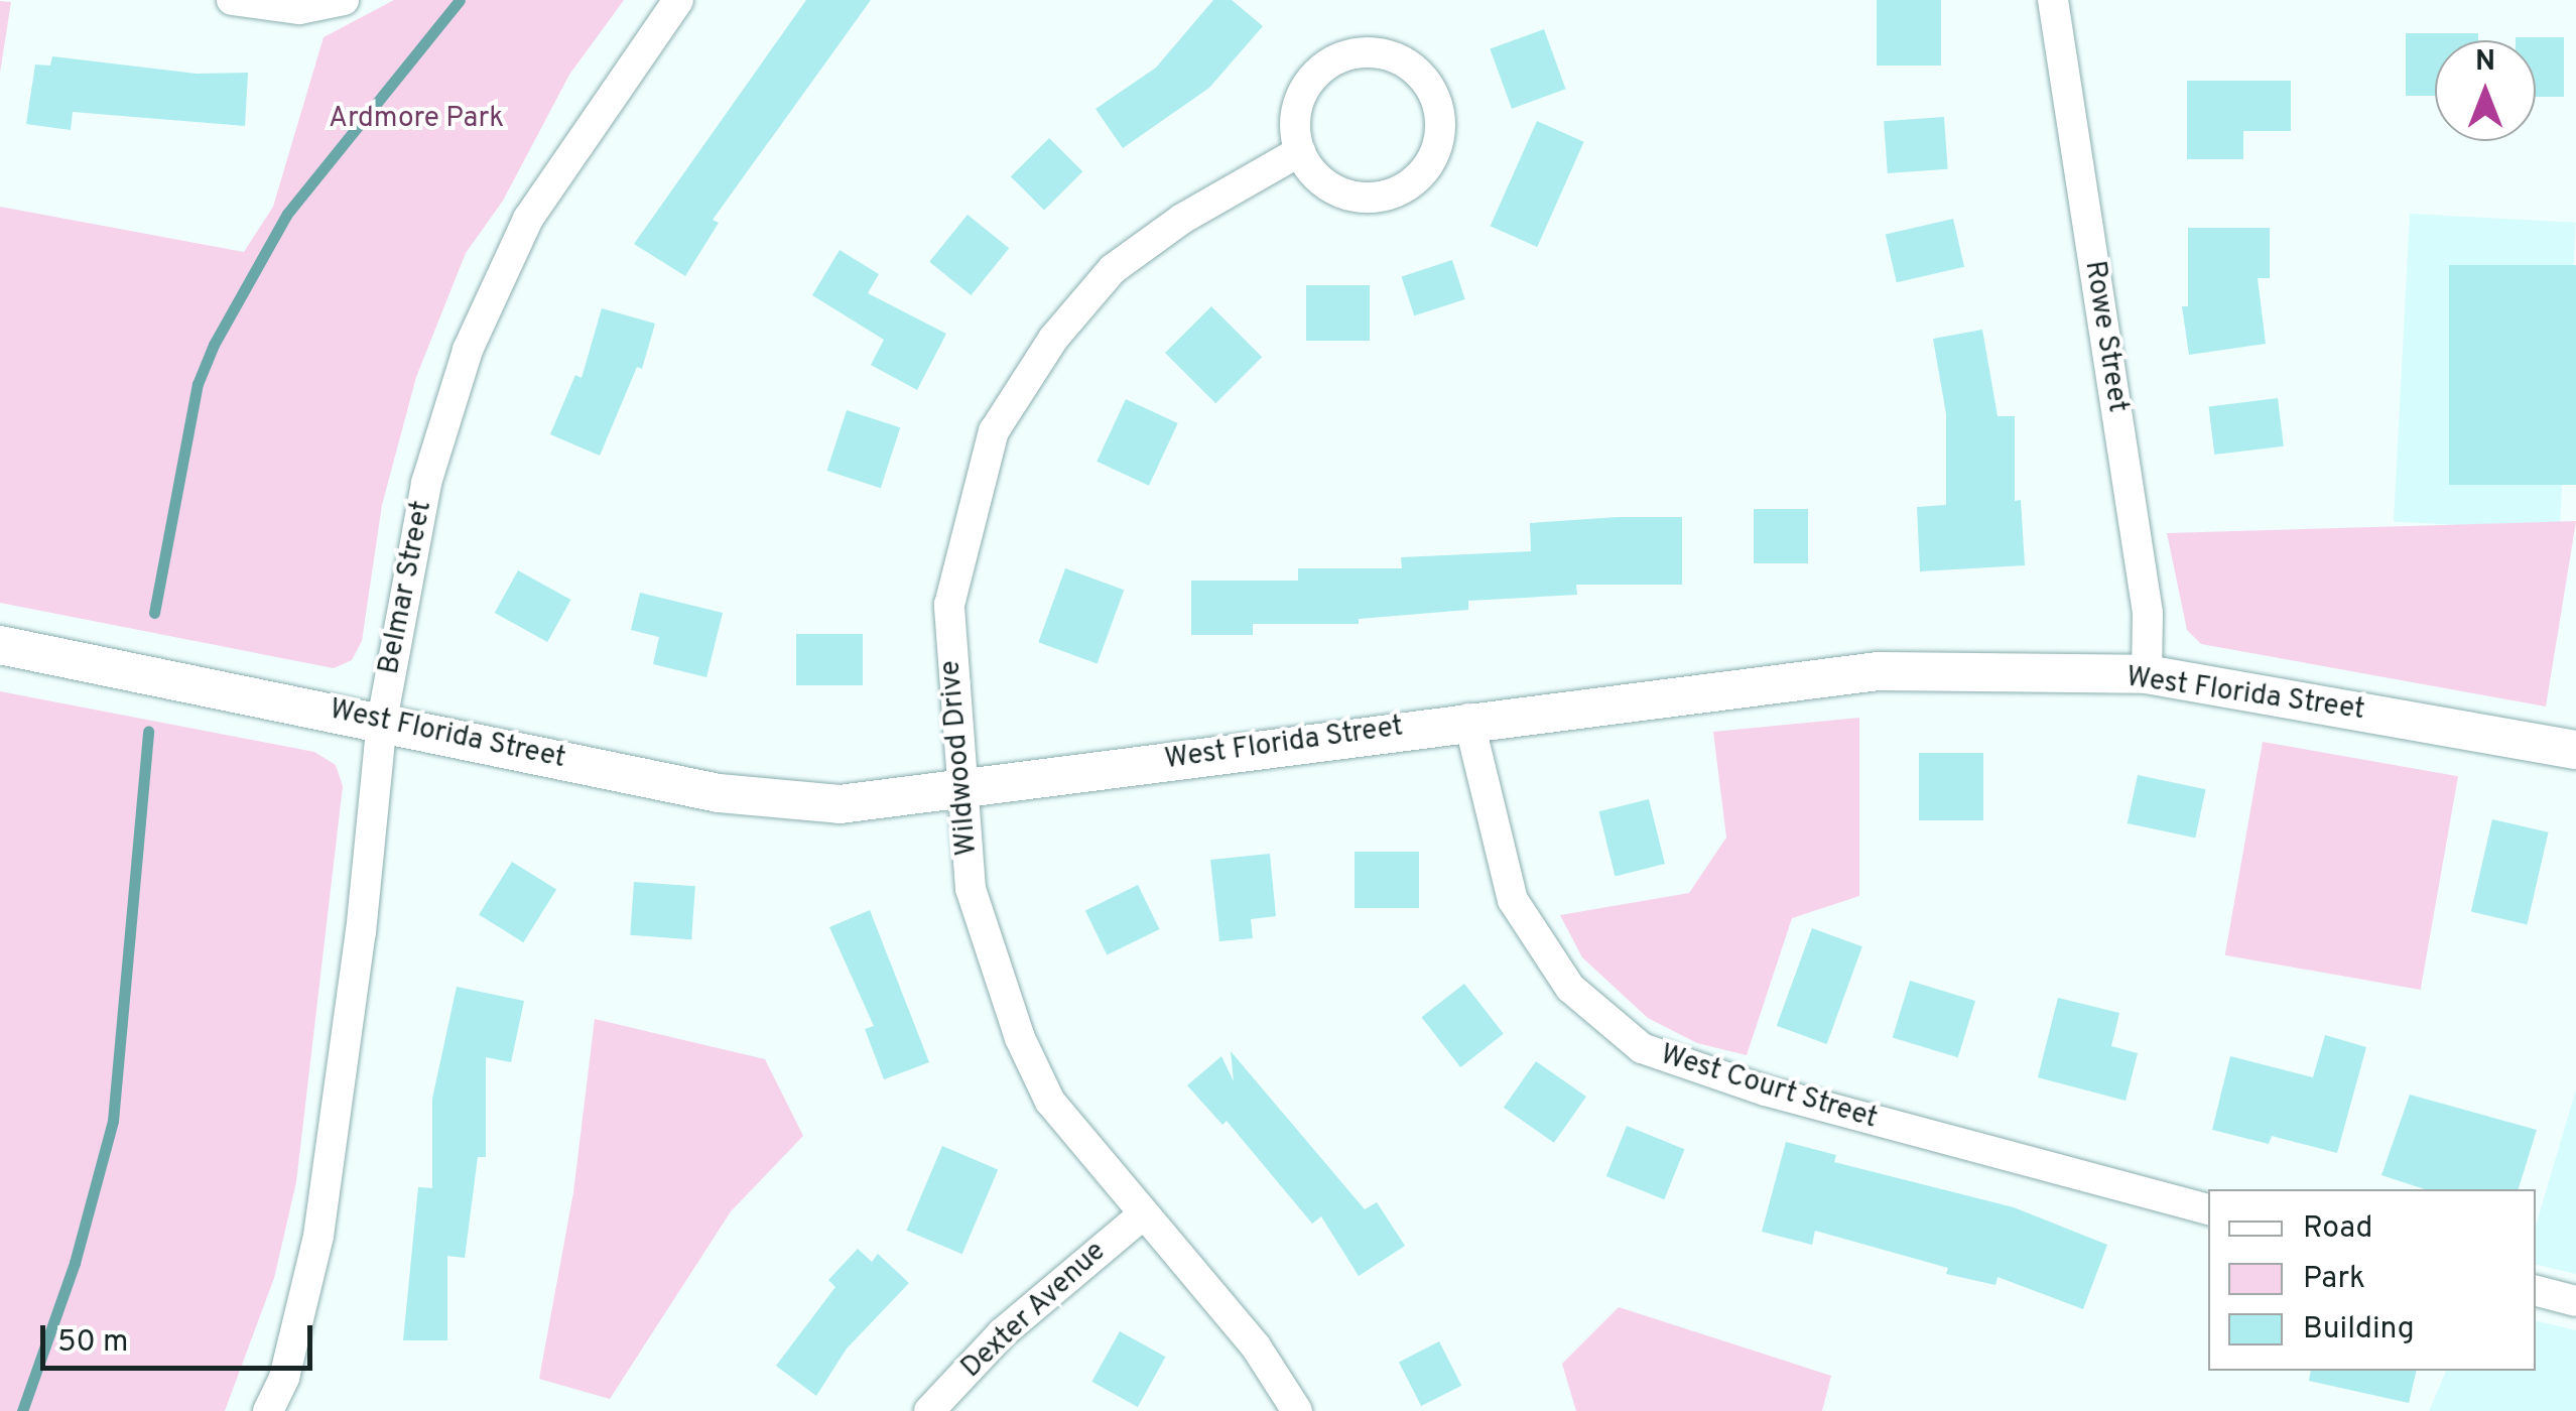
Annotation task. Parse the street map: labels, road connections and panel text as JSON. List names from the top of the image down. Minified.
{"streets":{"street":["Rowe Street","Belmar Street","West Florida Street","Wildwood Drive","West Court Street","Dexter Avenue"]},"crossings":[["Rowe Street","West Florida Street"],["Belmar Street","West Florida Street"],["West Florida Street","Wildwood Drive"],["West Florida Street","West Court Street"],["Wildwood Drive","Dexter Avenue"]],"parks":["Ardmore Park"],"legend":["Road","Park","Building"],"scale_bar":"50 m","north":"top"}
